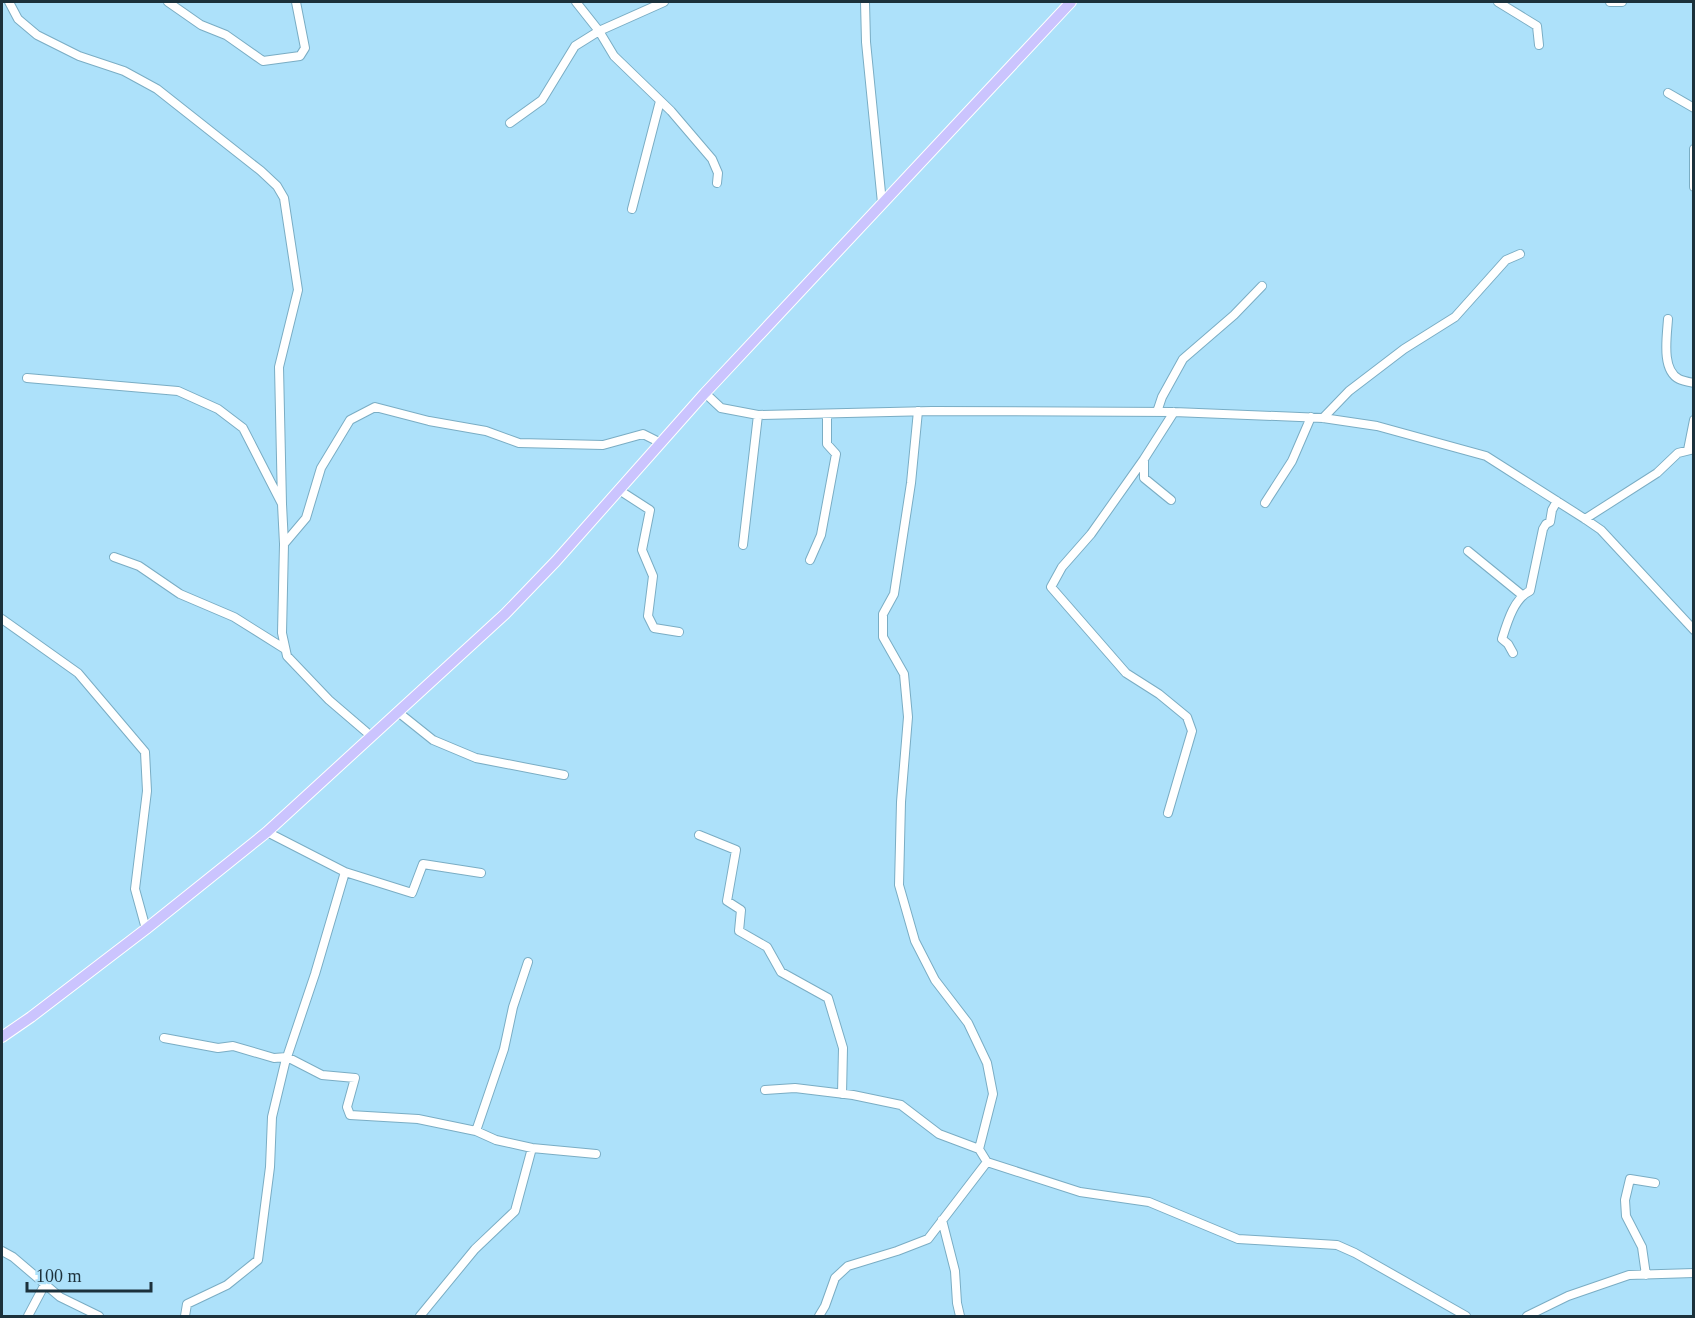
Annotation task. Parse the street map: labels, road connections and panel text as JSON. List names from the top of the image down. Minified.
{"scale_bar":"100 m"}
